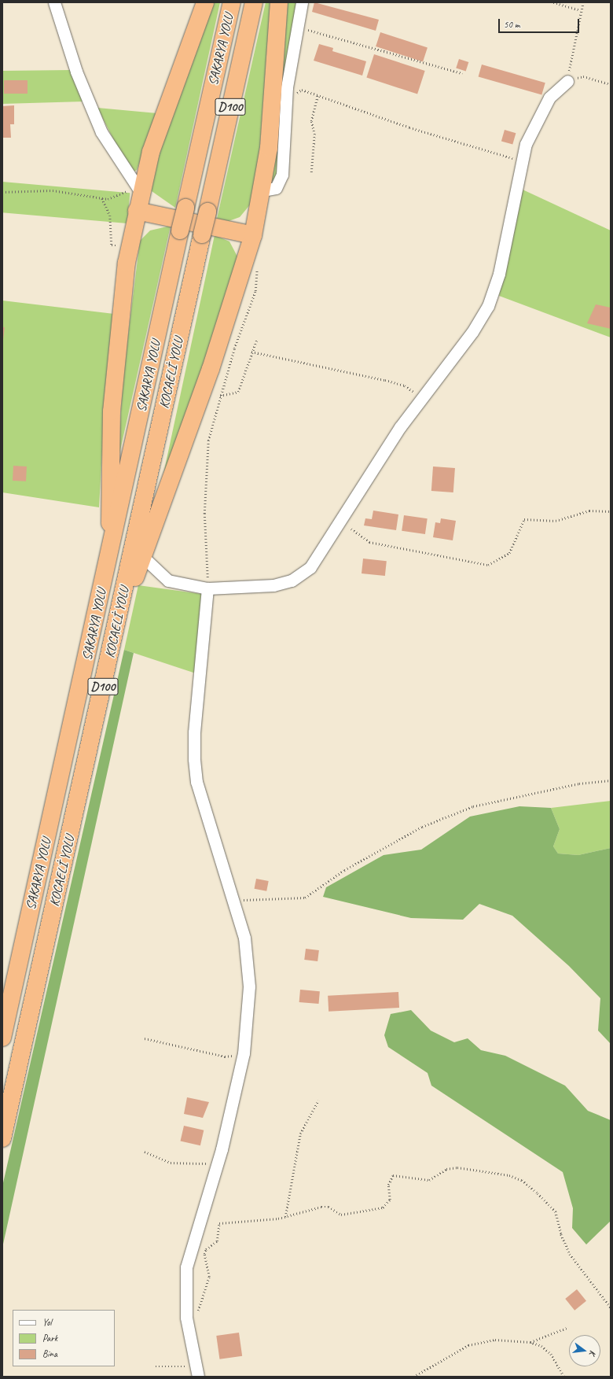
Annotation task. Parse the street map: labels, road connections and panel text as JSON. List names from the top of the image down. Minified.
{"streets":{"highway":["SAKARYA YOLU","D100","KOCAELİ YOLU"]},"legend":["Yol","Park","Bina"],"scale_bar":"50 m","north":"right"}
